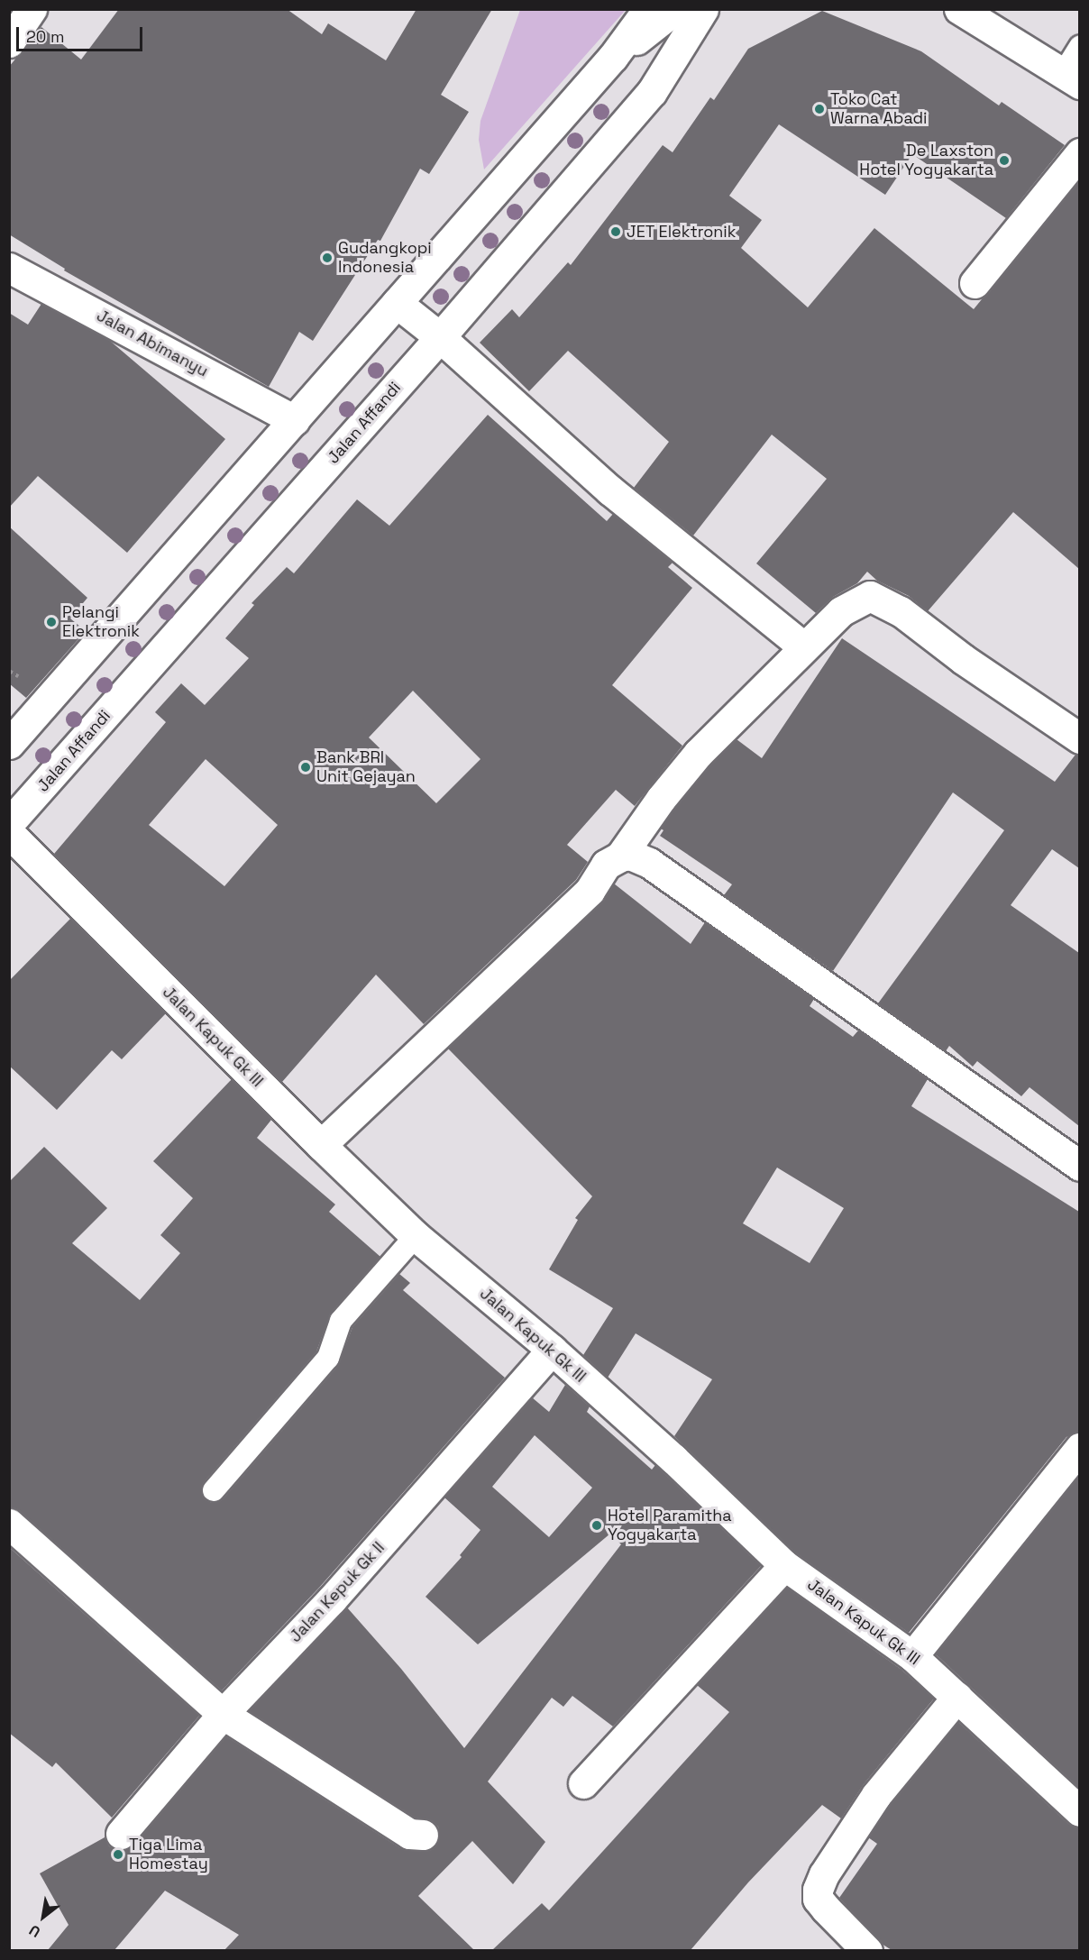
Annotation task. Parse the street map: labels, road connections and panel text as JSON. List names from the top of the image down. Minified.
{"streets":{"street":["Jalan Abimanyu","Jalan Affandi","Jalan Kapuk Gk III","Jalan Kepuk Gk II"]},"crossings":[["Jalan Kapuk Gk III","Jalan Kepuk Gk II"]],"places":["Toko Cat Warna Abadi","De Laxston Hotel Yogyakarta","JET Elektronik","Gudangkopi Indonesia","Pelangi Elektronik","Bank BRI Unit Gejayan","Hotel Paramitha Yogyakarta","Tiga Lima Homestay"],"scale_bar":"20 m","north":"bottom left"}
